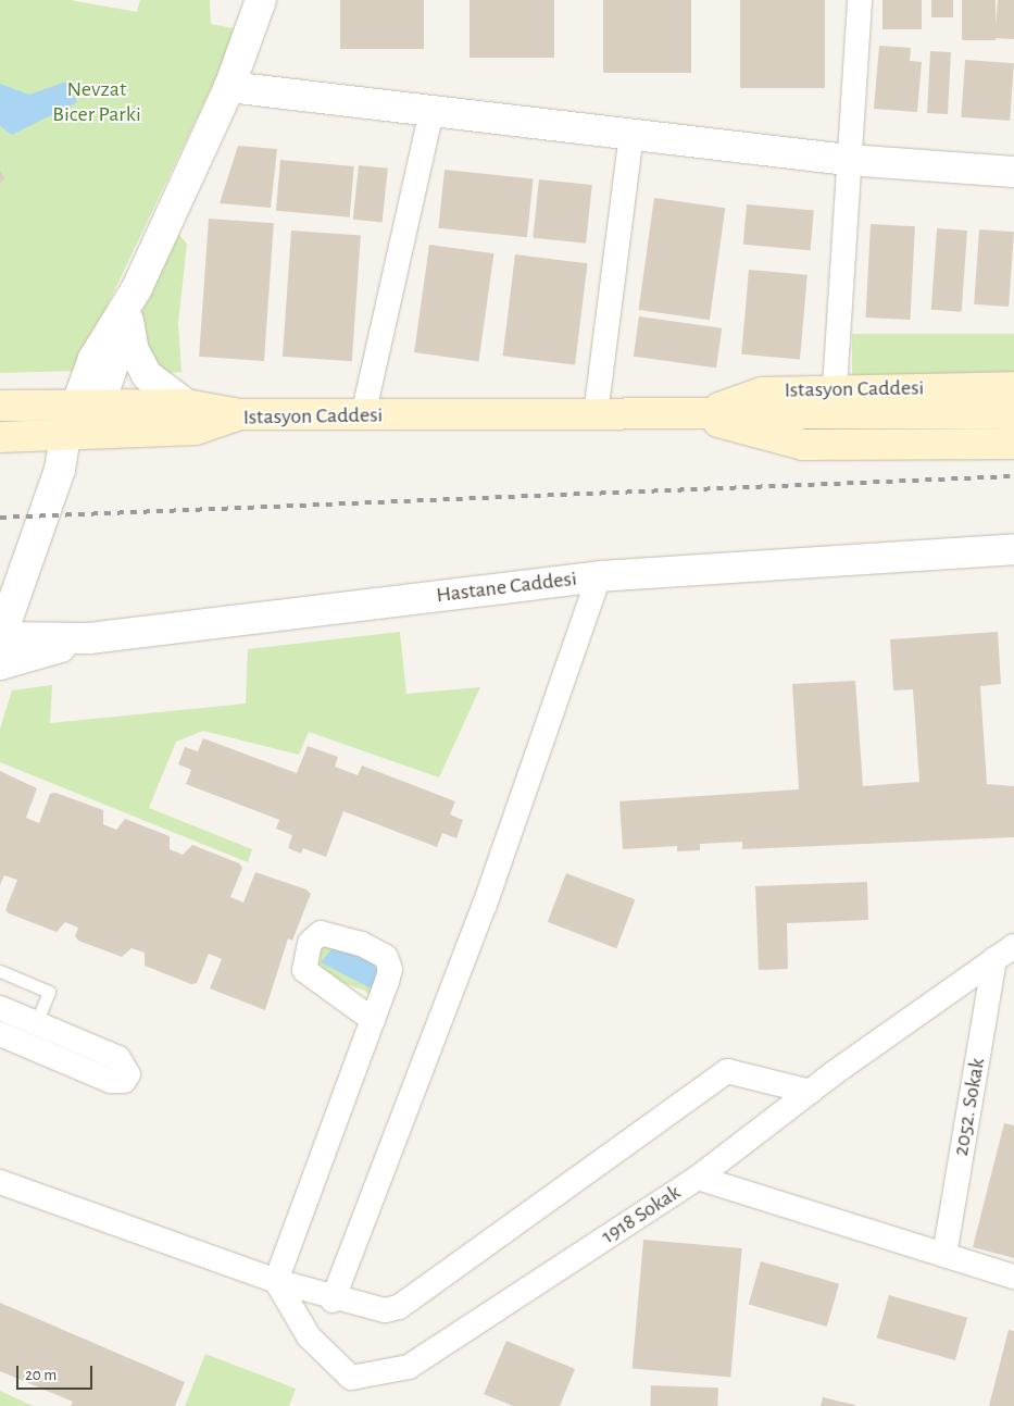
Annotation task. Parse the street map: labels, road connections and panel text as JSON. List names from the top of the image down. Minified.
{"streets":{"main road":["Istasyon Caddesi"],"street":["Hastane Caddesi","2052. Sokak","1918 Sokak"]},"crossings":[["2052. Sokak","1918 Sokak"]],"parks":["Nevzat Bicer Parki"],"scale_bar":"20 m"}
